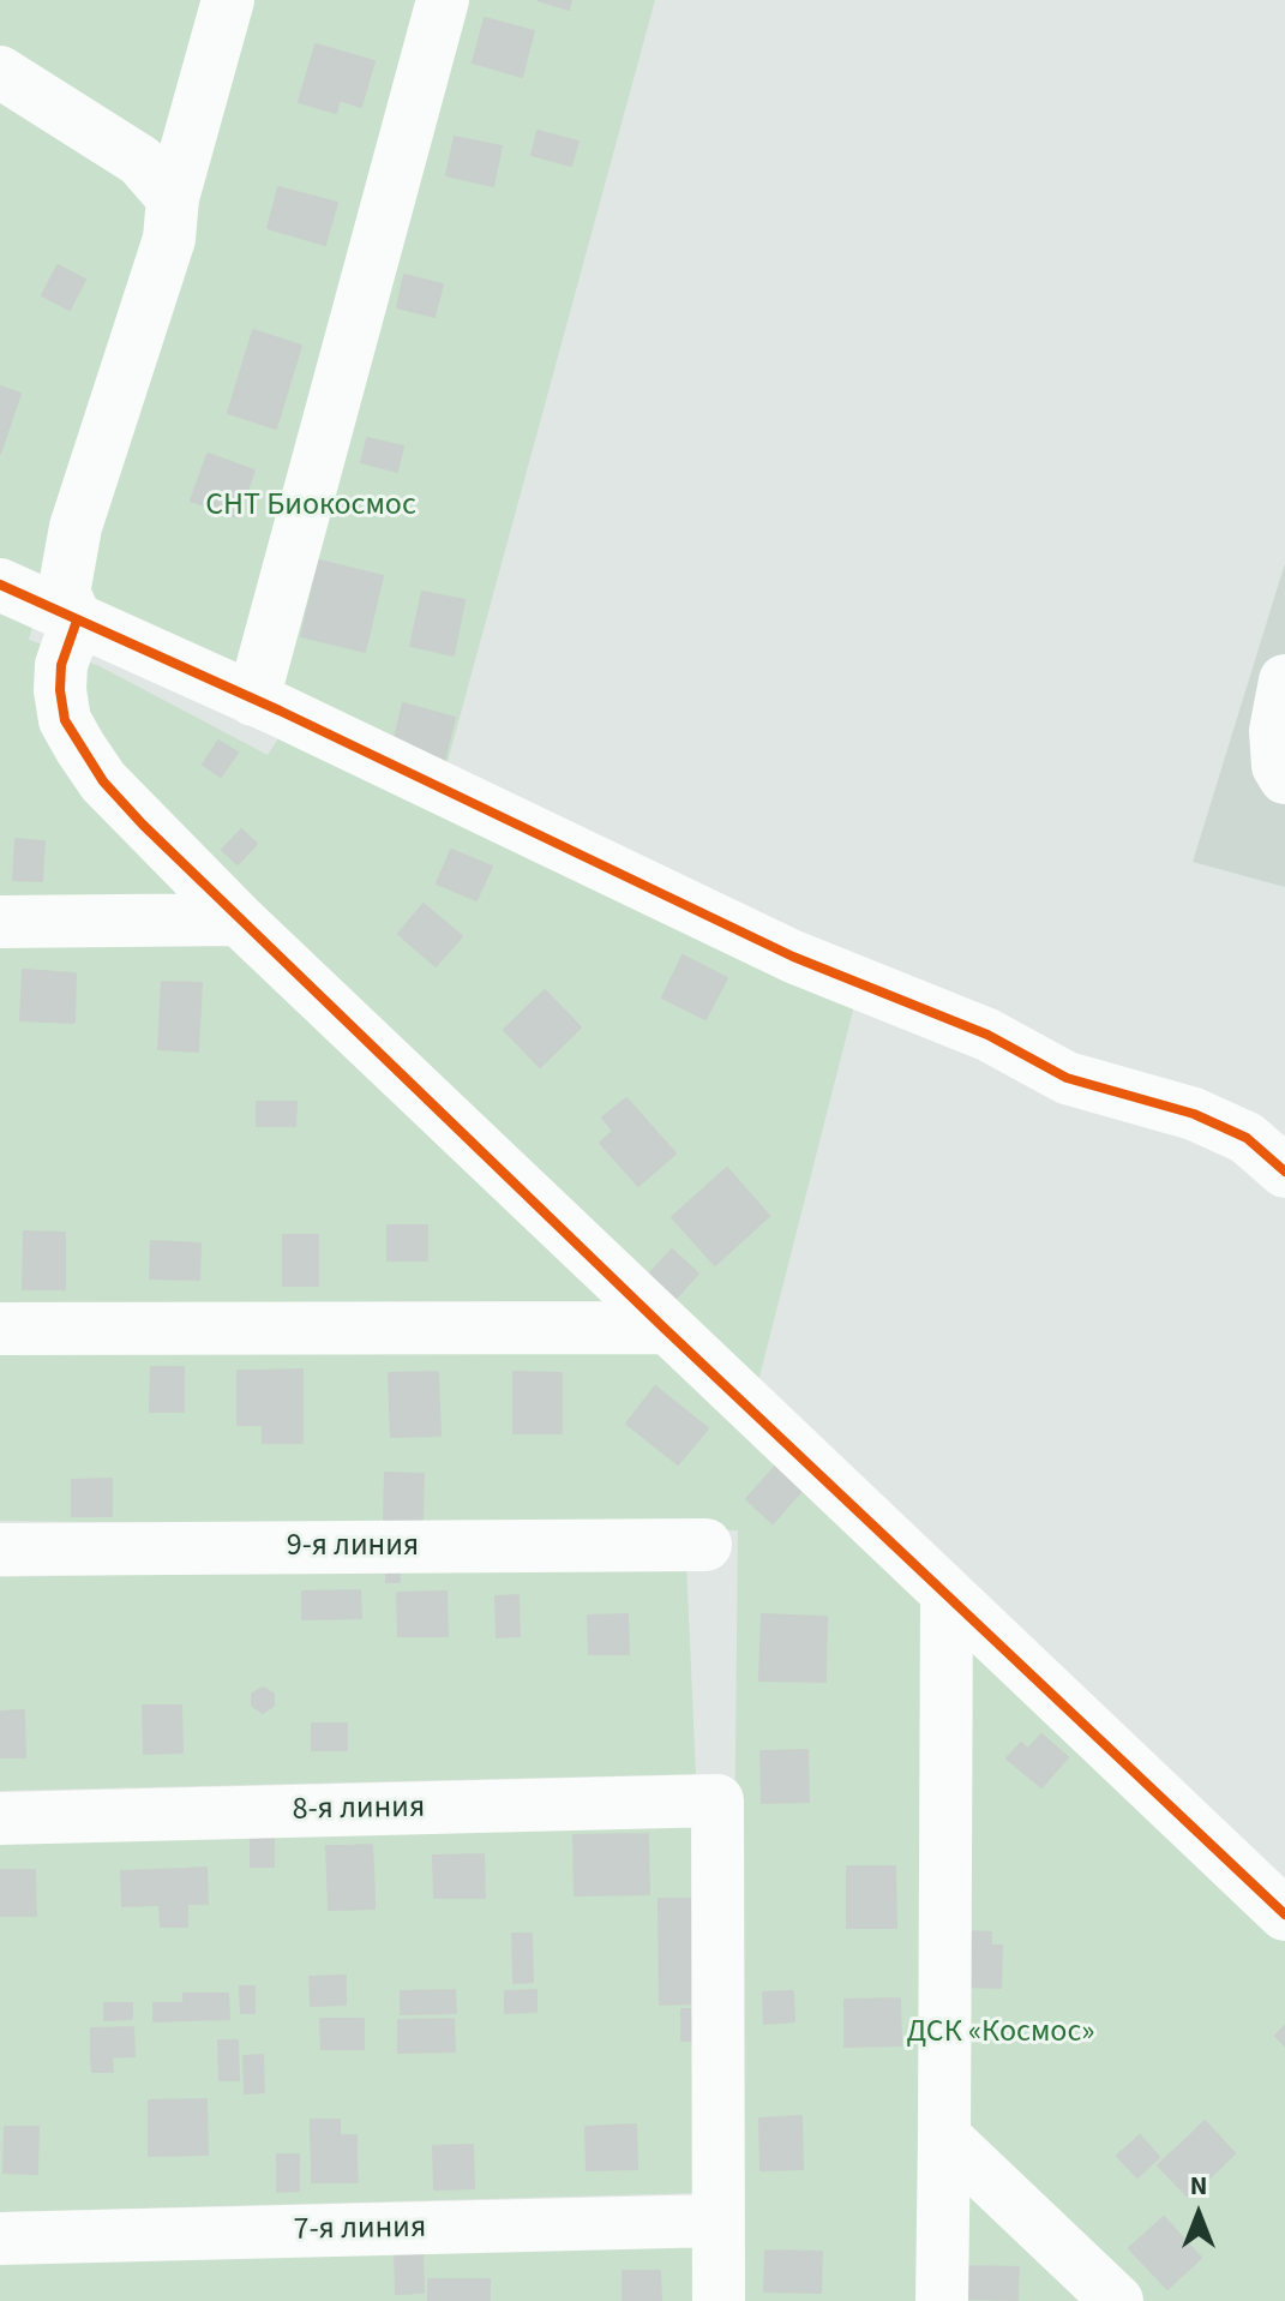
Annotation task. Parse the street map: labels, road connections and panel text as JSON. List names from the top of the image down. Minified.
{"streets":{"street":["9-я линия","8-я линия","7-я линия"]},"crossings":[["8-я линия","7-я линия"]],"parks":["СНТ Биокосмос","ДСК «Космос»"],"north":"top"}
